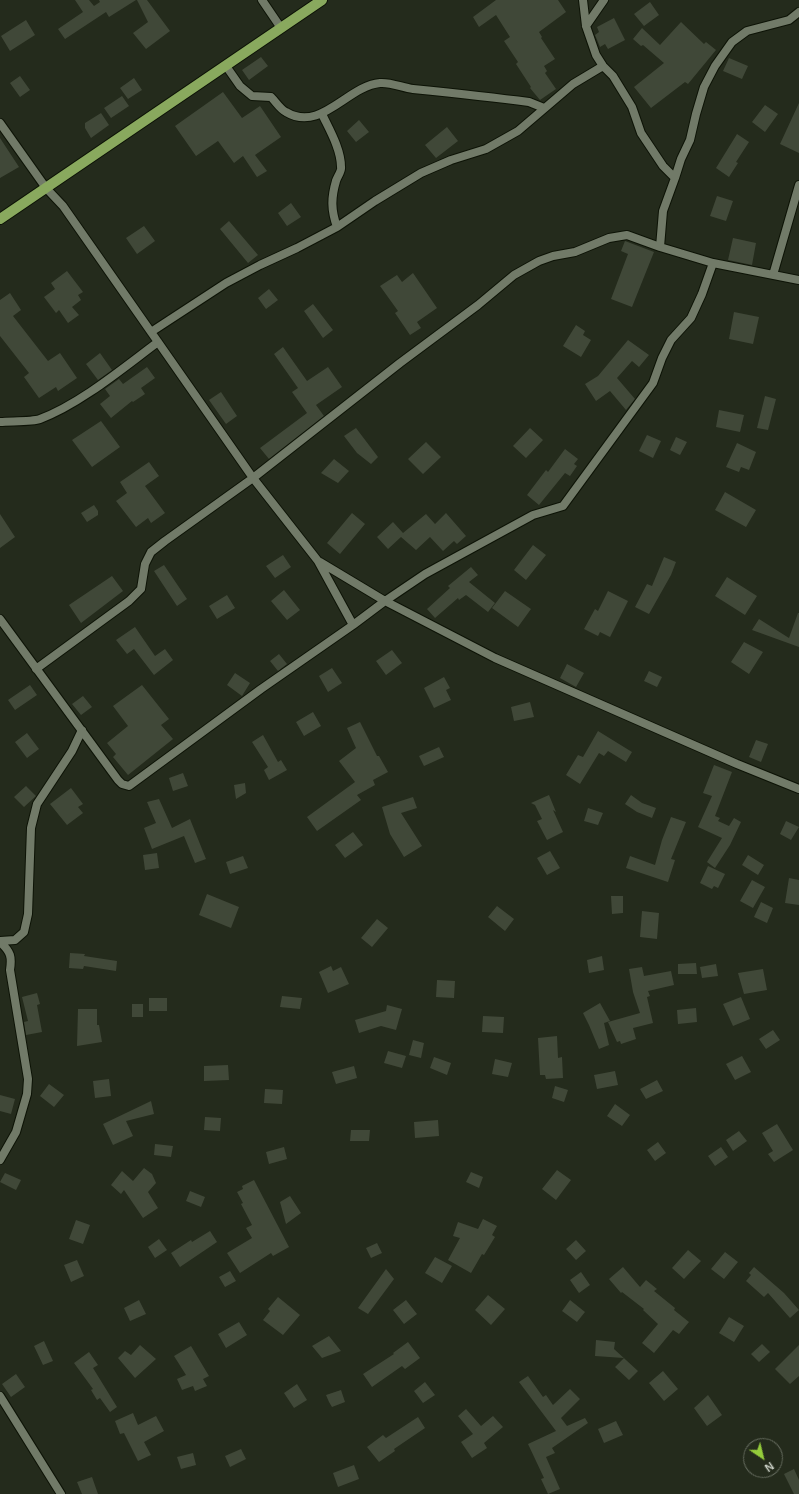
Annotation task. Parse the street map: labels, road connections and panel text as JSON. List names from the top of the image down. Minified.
{"north":"bottom right"}
